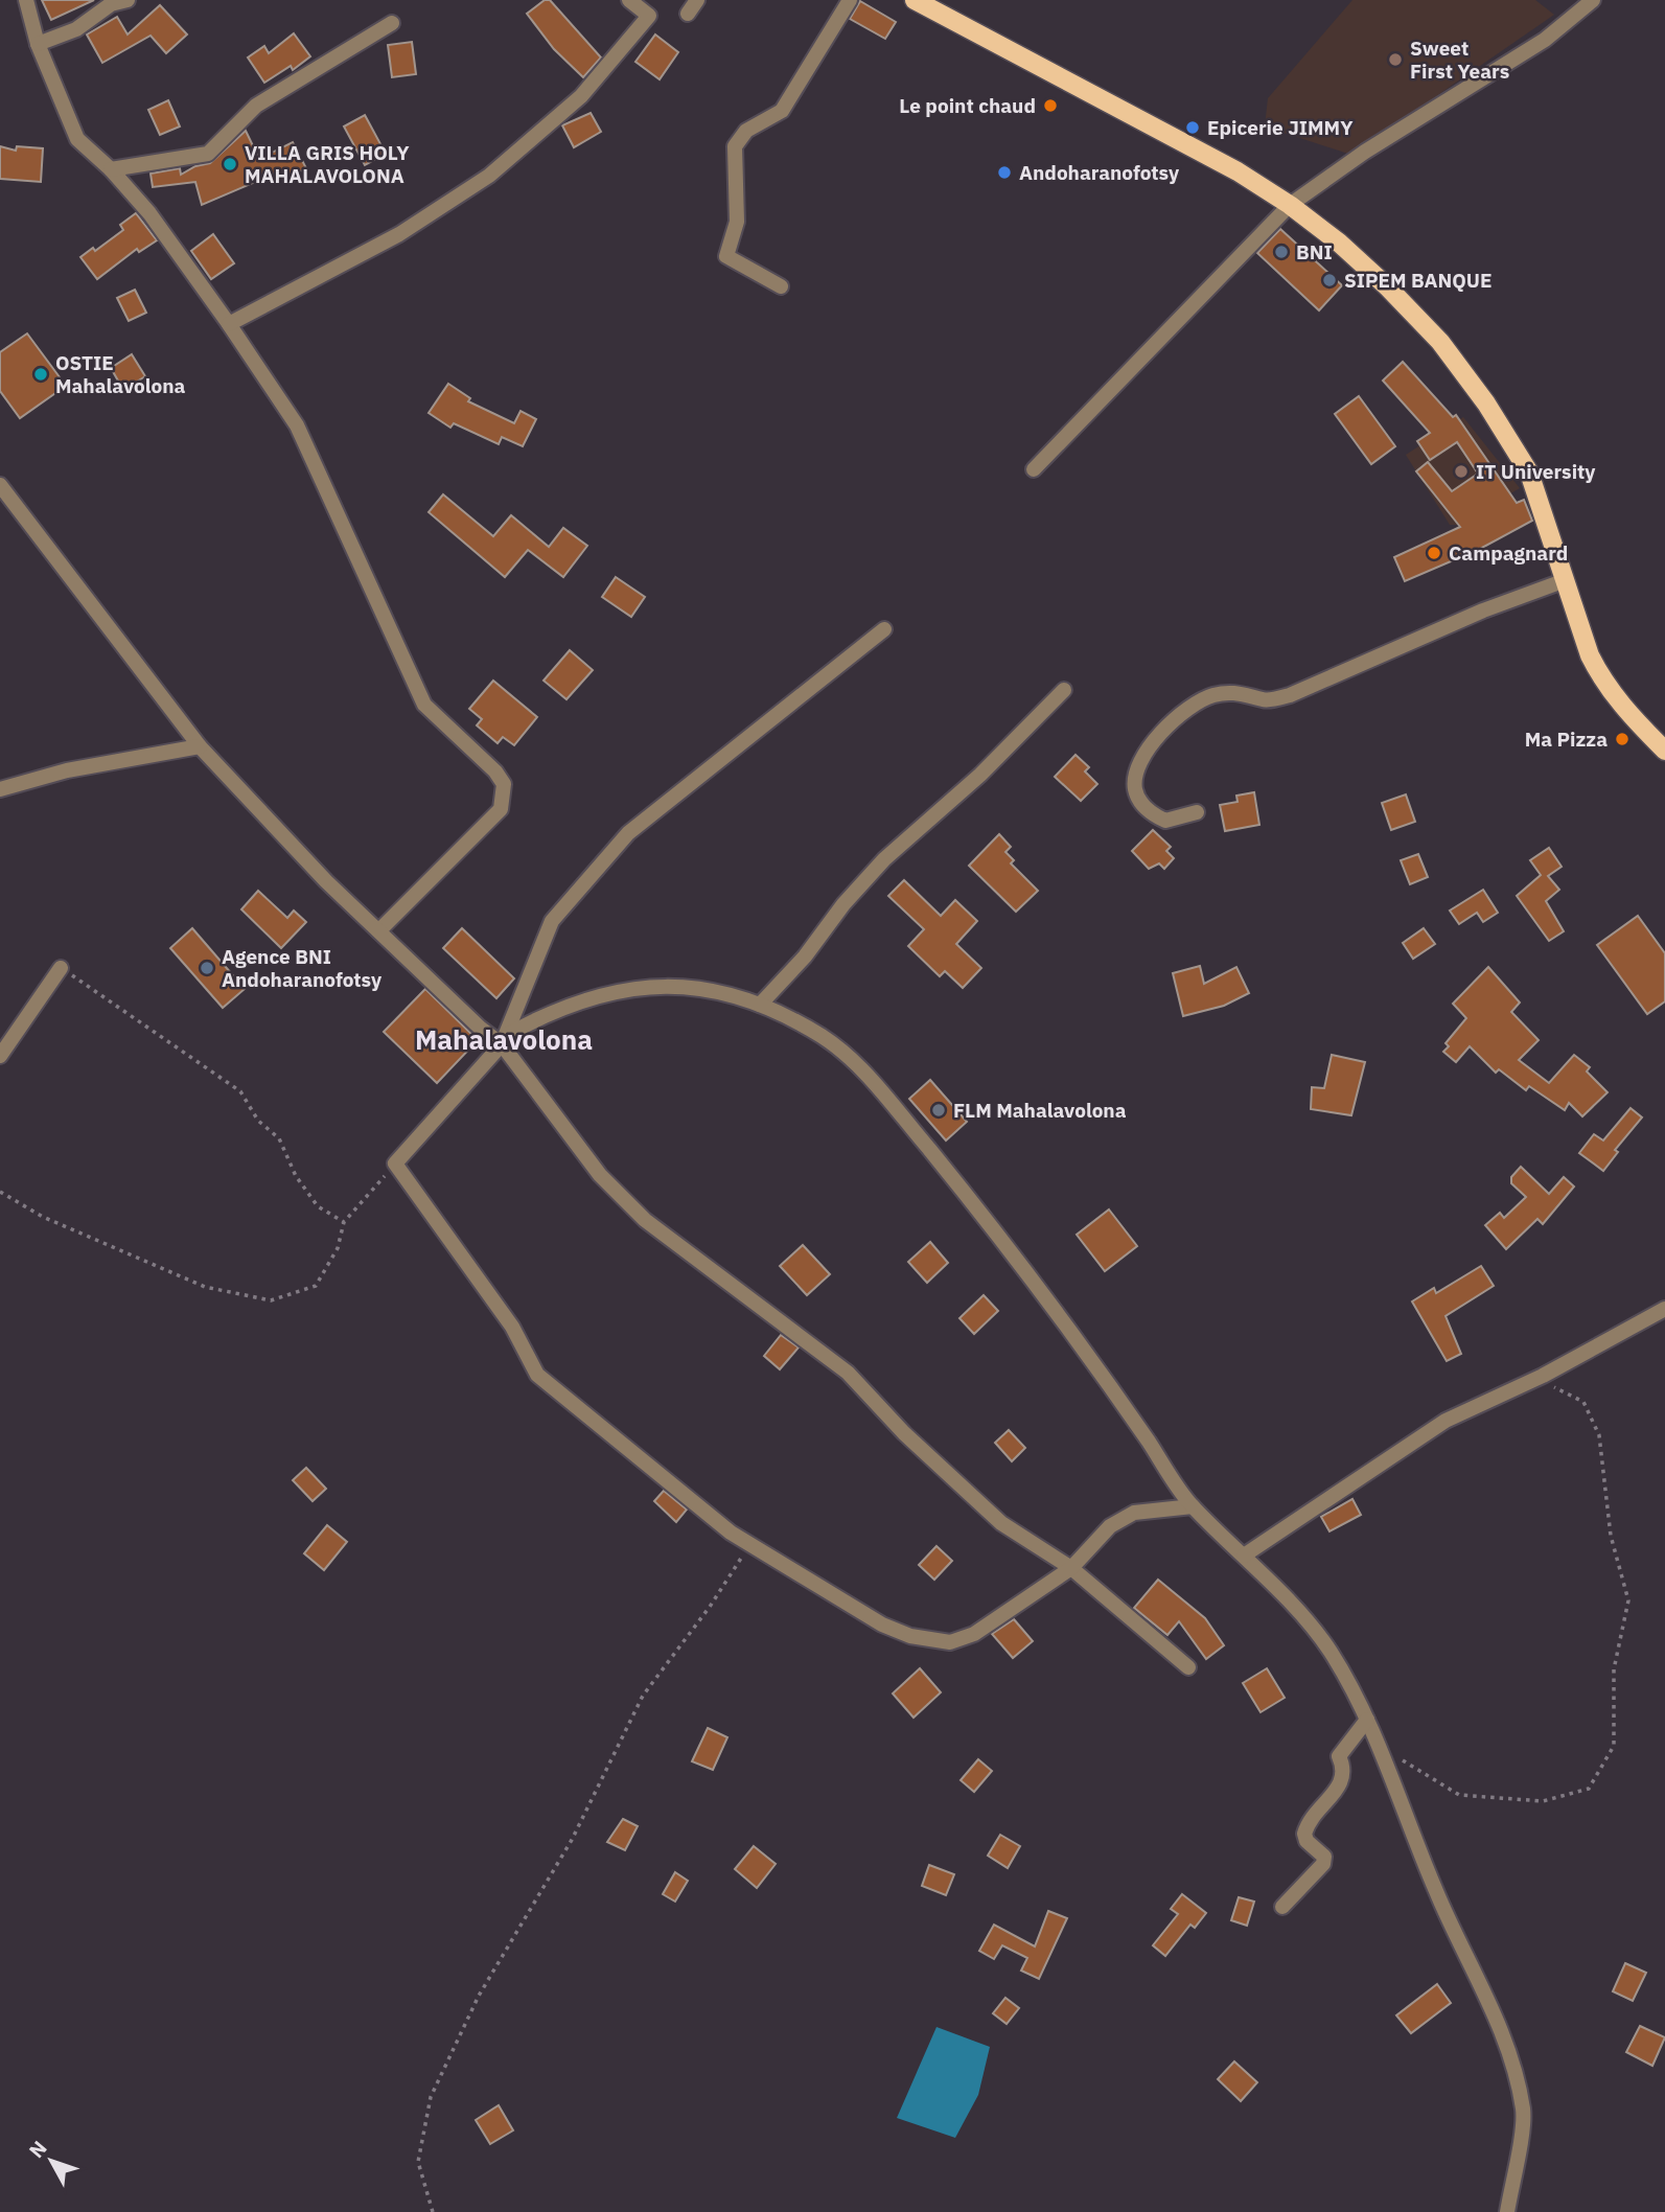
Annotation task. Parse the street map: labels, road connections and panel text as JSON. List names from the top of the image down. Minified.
{"districts":["Mahalavolona"],"places":["Sweet First Years","Le point chaud","Epicerie JIMMY","VILLA GRIS HOLY MAHALAVOLONA","Andoharanofotsy","BNI","SIPEM BANQUE","OSTIE Mahalavolona","IT University","Campagnard","Ma Pizza","Agence BNI Andoharanofotsy","FLM Mahalavolona"],"north":"top left"}
